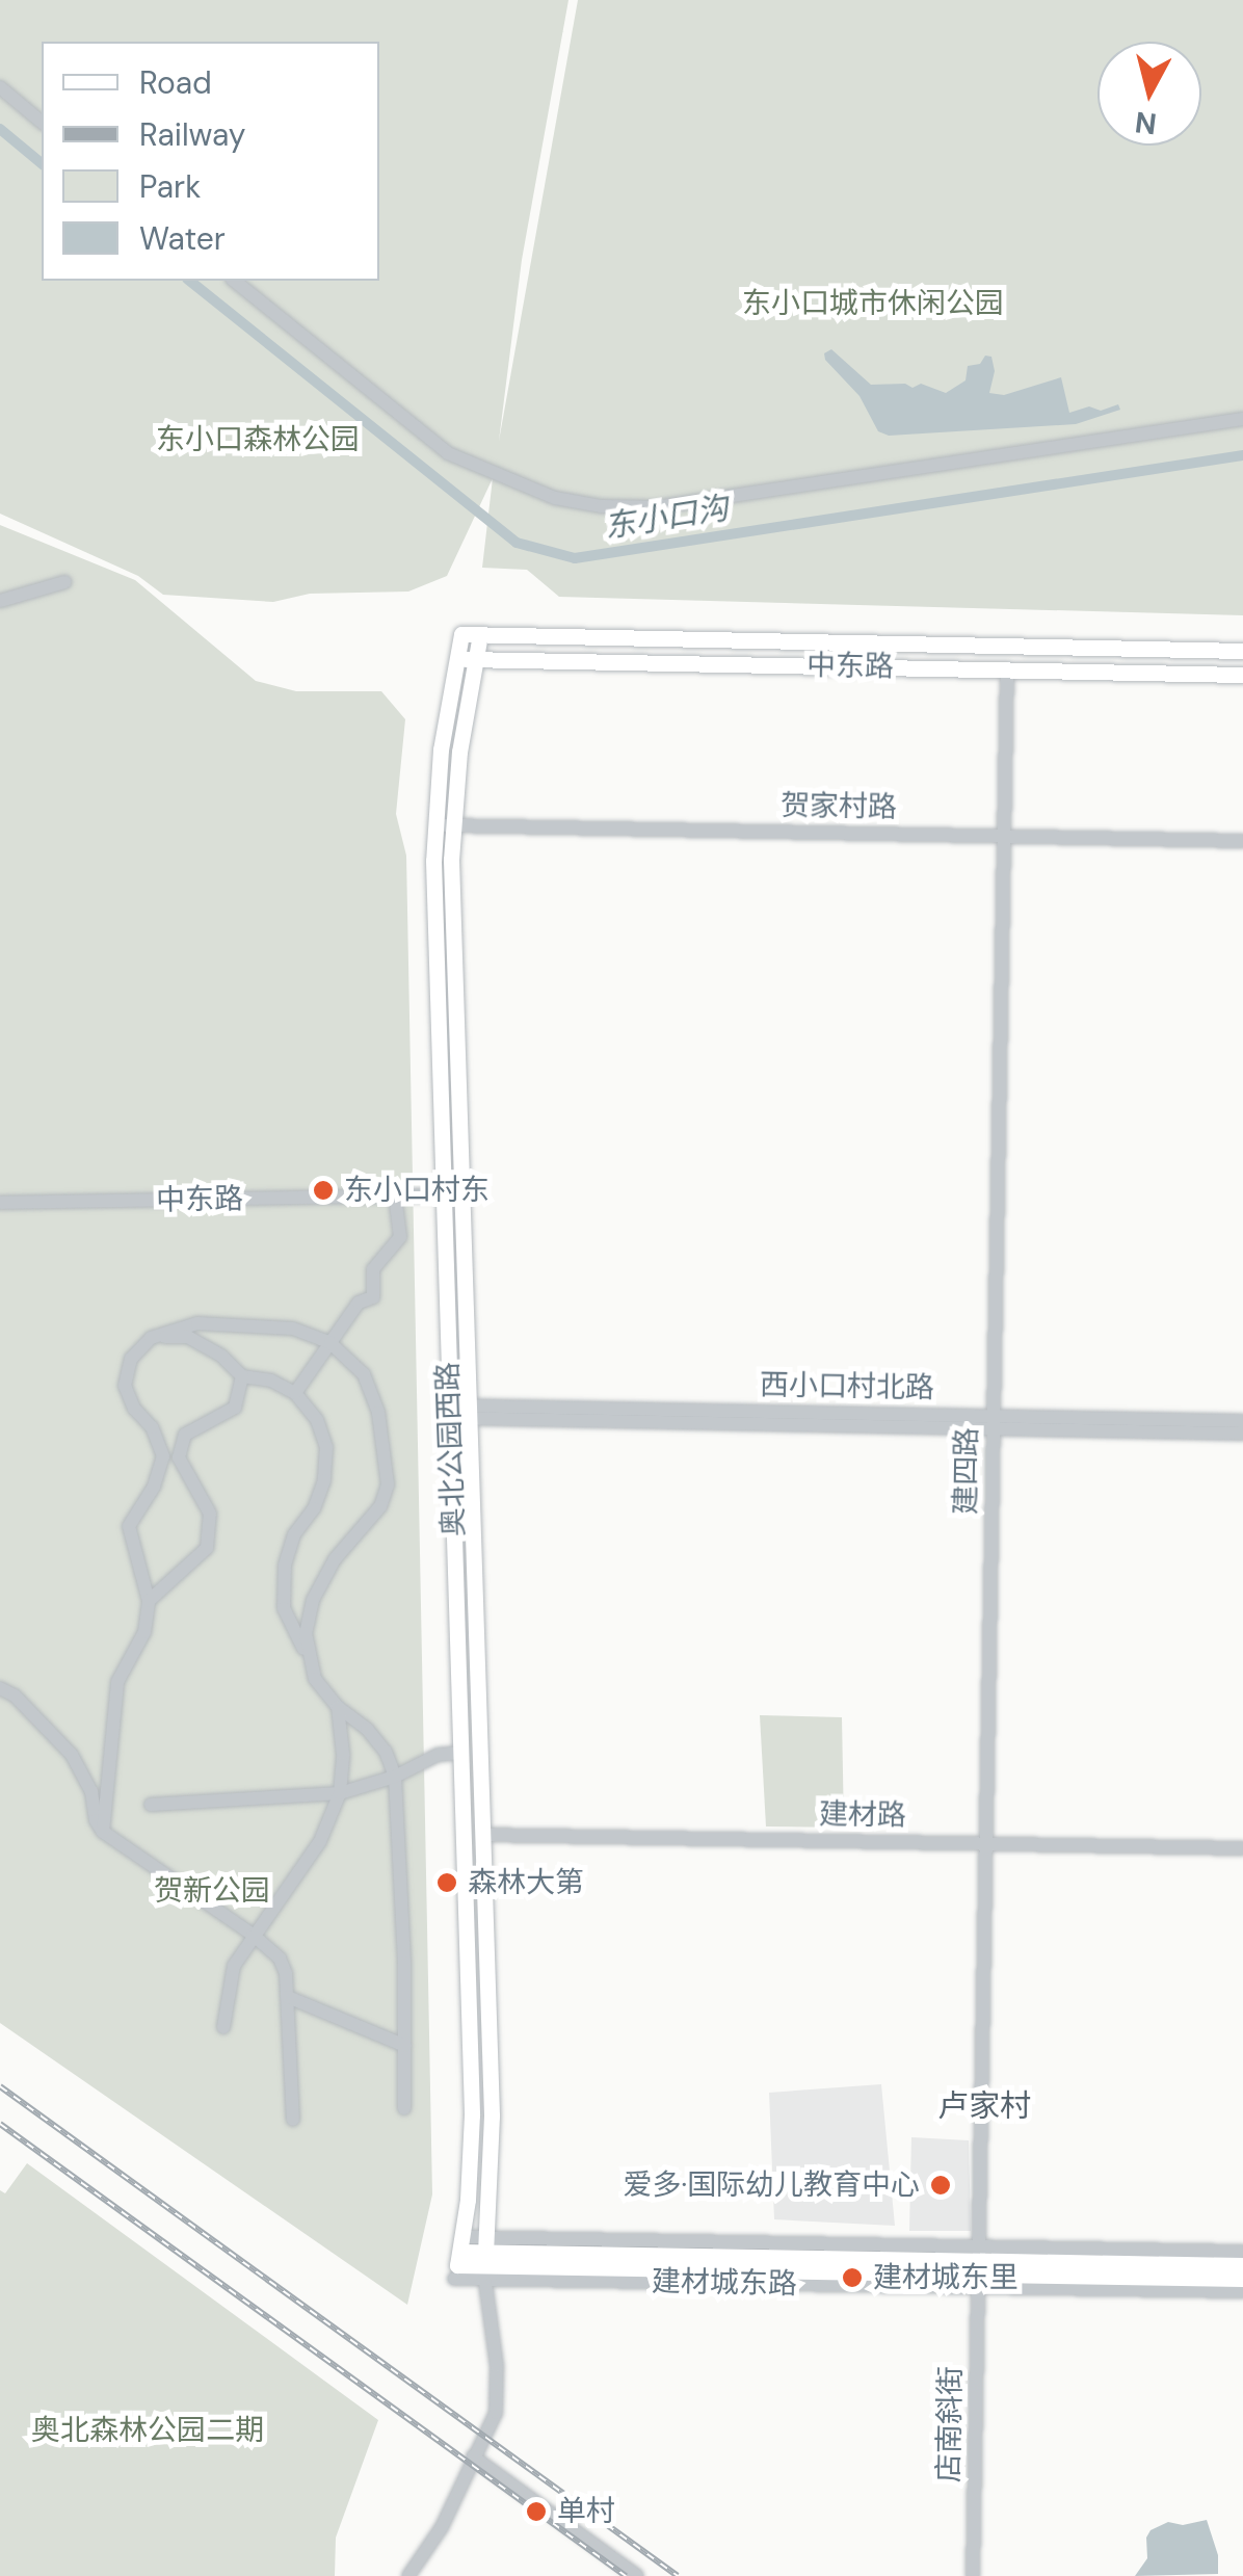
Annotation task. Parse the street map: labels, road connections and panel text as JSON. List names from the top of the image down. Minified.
{"streets":{"main road":["中东路","奥北公园西路","建材城东路"],"street":["贺家村路","西小口村北路","建四路","建材路","店南斜街"]},"crossings":[["中东路","奥北公园西路"],["中东路","建四路"],["贺家村路","奥北公园西路"],["贺家村路","建四路"],["西小口村北路","奥北公园西路"],["西小口村北路","建四路"],["奥北公园西路","建材路"],["奥北公园西路","建材城东路"],["建四路","建材路"],["建四路","建材城东路"],["建四路","店南斜街"],["建材城东路","店南斜街"]],"districts":["卢家村"],"water":["东小口沟"],"parks":["东小口城市休闲公园","东小口森林公园","贺新公园","奥北森林公园二期"],"places":["东小口村东","森林大第","爱多·国际幼儿教育中心","建材城东里","单村"],"legend":["Road","Railway","Park","Water"],"north":"bottom"}
